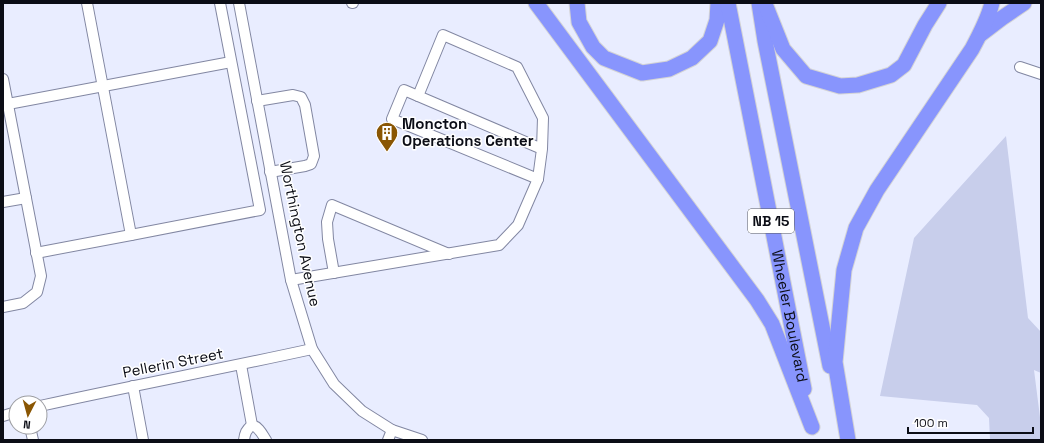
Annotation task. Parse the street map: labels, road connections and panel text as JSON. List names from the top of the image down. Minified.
{"streets":{"highway":["NB 15","Wheeler Boulevard"],"street":["Worthington Avenue","Pellerin Street"]},"crossings":[["Worthington Avenue","Pellerin Street"]],"places":{"building":["Moncton Operations Center"]},"scale_bar":"100 m","north":"bottom"}
